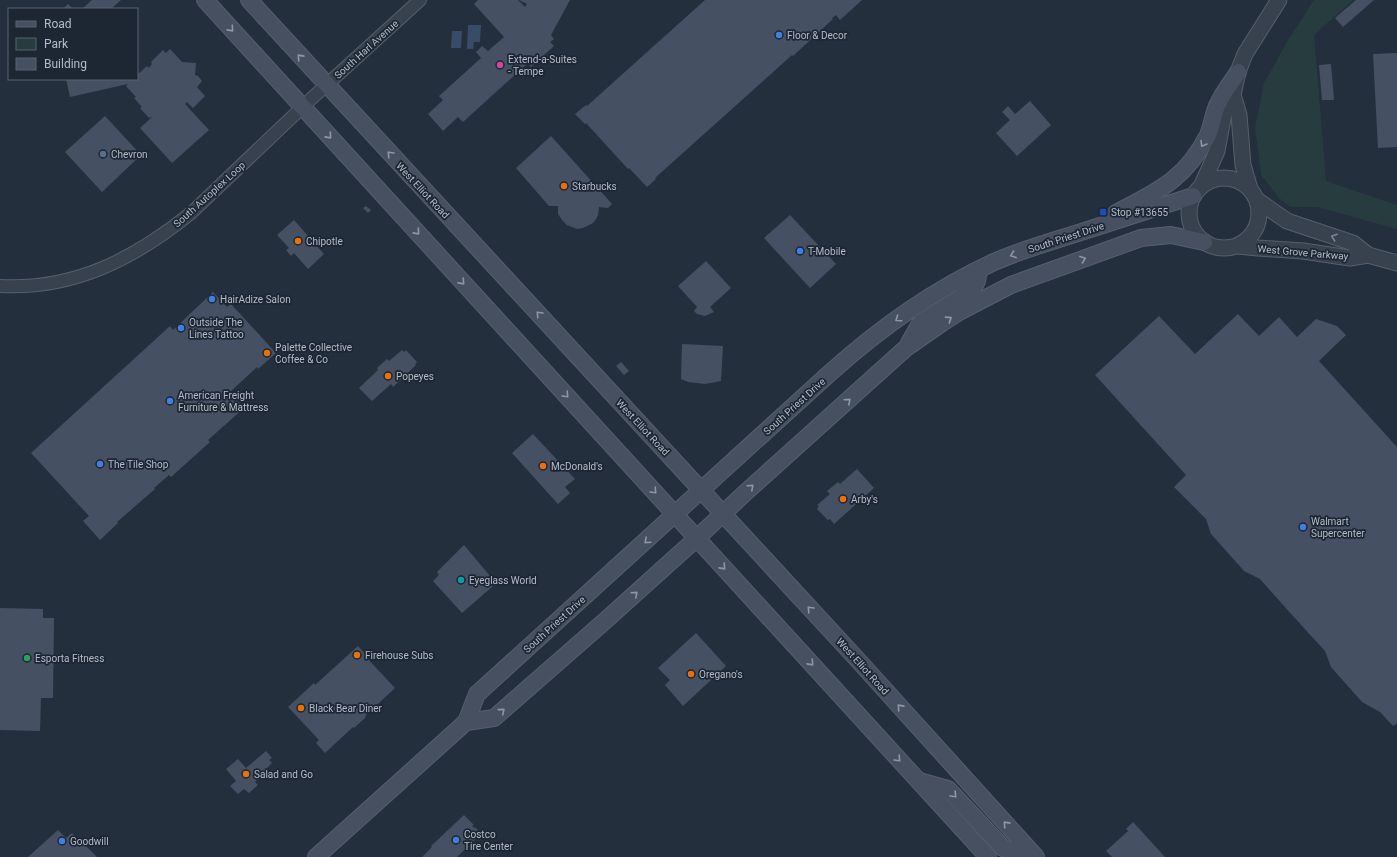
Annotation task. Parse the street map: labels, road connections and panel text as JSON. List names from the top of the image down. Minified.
{"streets":{"main road":["West Elliot Road","South Priest Drive"],"street":["South Harl Avenue","South Autoplex Loop","West Grove Parkway"]},"crossings":[["South Harl Avenue","West Elliot Road"],["South Harl Avenue","South Autoplex Loop"],["West Elliot Road","South Priest Drive"],["South Priest Drive","West Grove Parkway"]],"places":{"other":["Floor & Decor","Extend-a-Suites - Tempe","Chevron","Starbucks","Chipotle","T-Mobile","HairAdize Salon","Outside The Lines Tattoo","Palette Collective Coffee & Co","Popeyes","American Freight Furniture & Mattress","The Tile Shop","McDonald's","Arby's","Walmart Supercenter","Eyeglass World","Firehouse Subs","Esporta Fitness","Oregano's","Black Bear Diner","Salad and Go","Costco Tire Center","Goodwill"],"transit":["Stop #13655"]},"legend":["Road","Park","Building"]}
